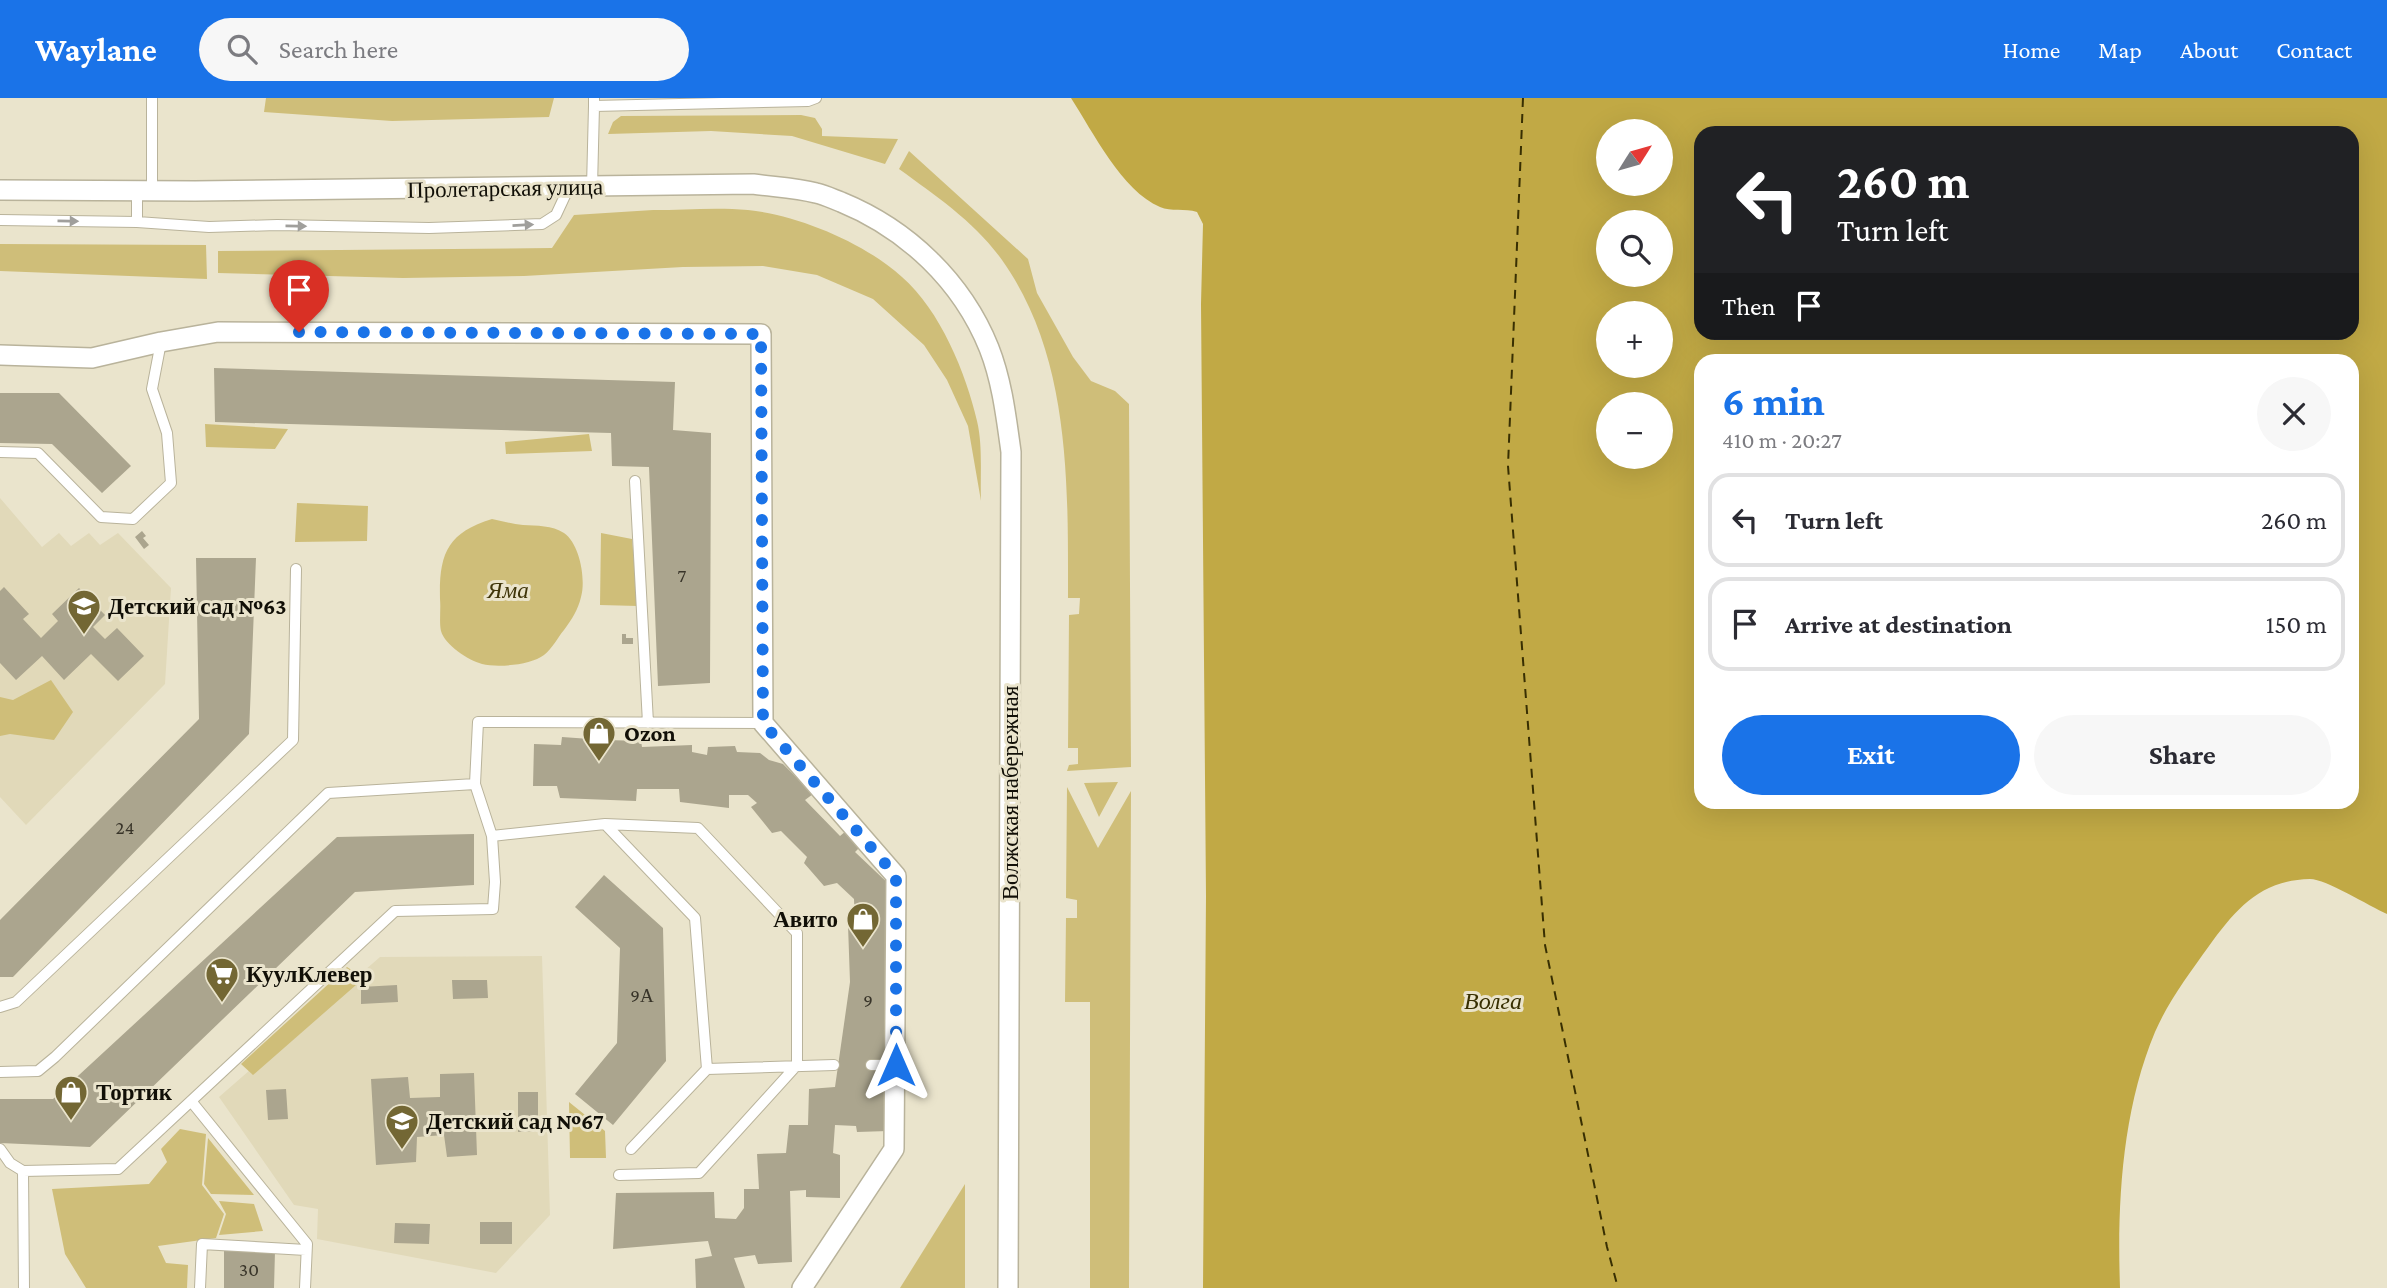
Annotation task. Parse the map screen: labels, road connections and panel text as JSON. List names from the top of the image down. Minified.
{"streets":{"street":["Пролетарская улица","Волжская набережная"]},"crossings":[["Пролетарская улица","Волжская набережная"]],"water":["Волга"],"parks":["Яма"],"places":{"school or university":["Детский сад №63","Детский сад №67"],"shop":["Ozon","Авито","Тортик"],"supermarket":["КуулКлевер"]},"house_numbers":["7","24","9А","9","30"],"north":"top right","page":{"header":"Waylane","search":"Search here","nav":["Home","Map","About","Contact"],"map_buttons":["+","−"],"turn":["260 m","Turn left"],"then":"Then","heading":["6 min","410 m · 20:27"],"list":[{"name":"Turn left","value":"260 m"},{"name":"Arrive at destination","value":"150 m"}],"buttons":["Exit","Share"]}}
